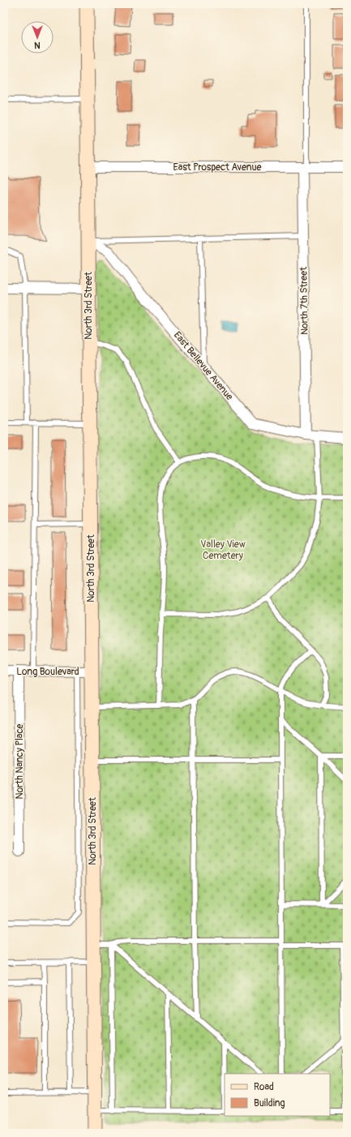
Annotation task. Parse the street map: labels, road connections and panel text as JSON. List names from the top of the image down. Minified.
{"streets":{"main road":["North 3rd Street"],"street":["East Prospect Avenue","North 7th Street","East Bellevue Avenue","Long Boulevard","North Nancy Place"]},"crossings":[["East Prospect Avenue","North 7th Street"],["East Prospect Avenue","North 3rd Street"],["North 7th Street","East Bellevue Avenue"],["North 3rd Street","East Bellevue Avenue"],["North 3rd Street","Long Boulevard"],["Long Boulevard","North Nancy Place"]],"parks":["Valley View Cemetery"],"legend":["Road","Building"],"north":"bottom"}
